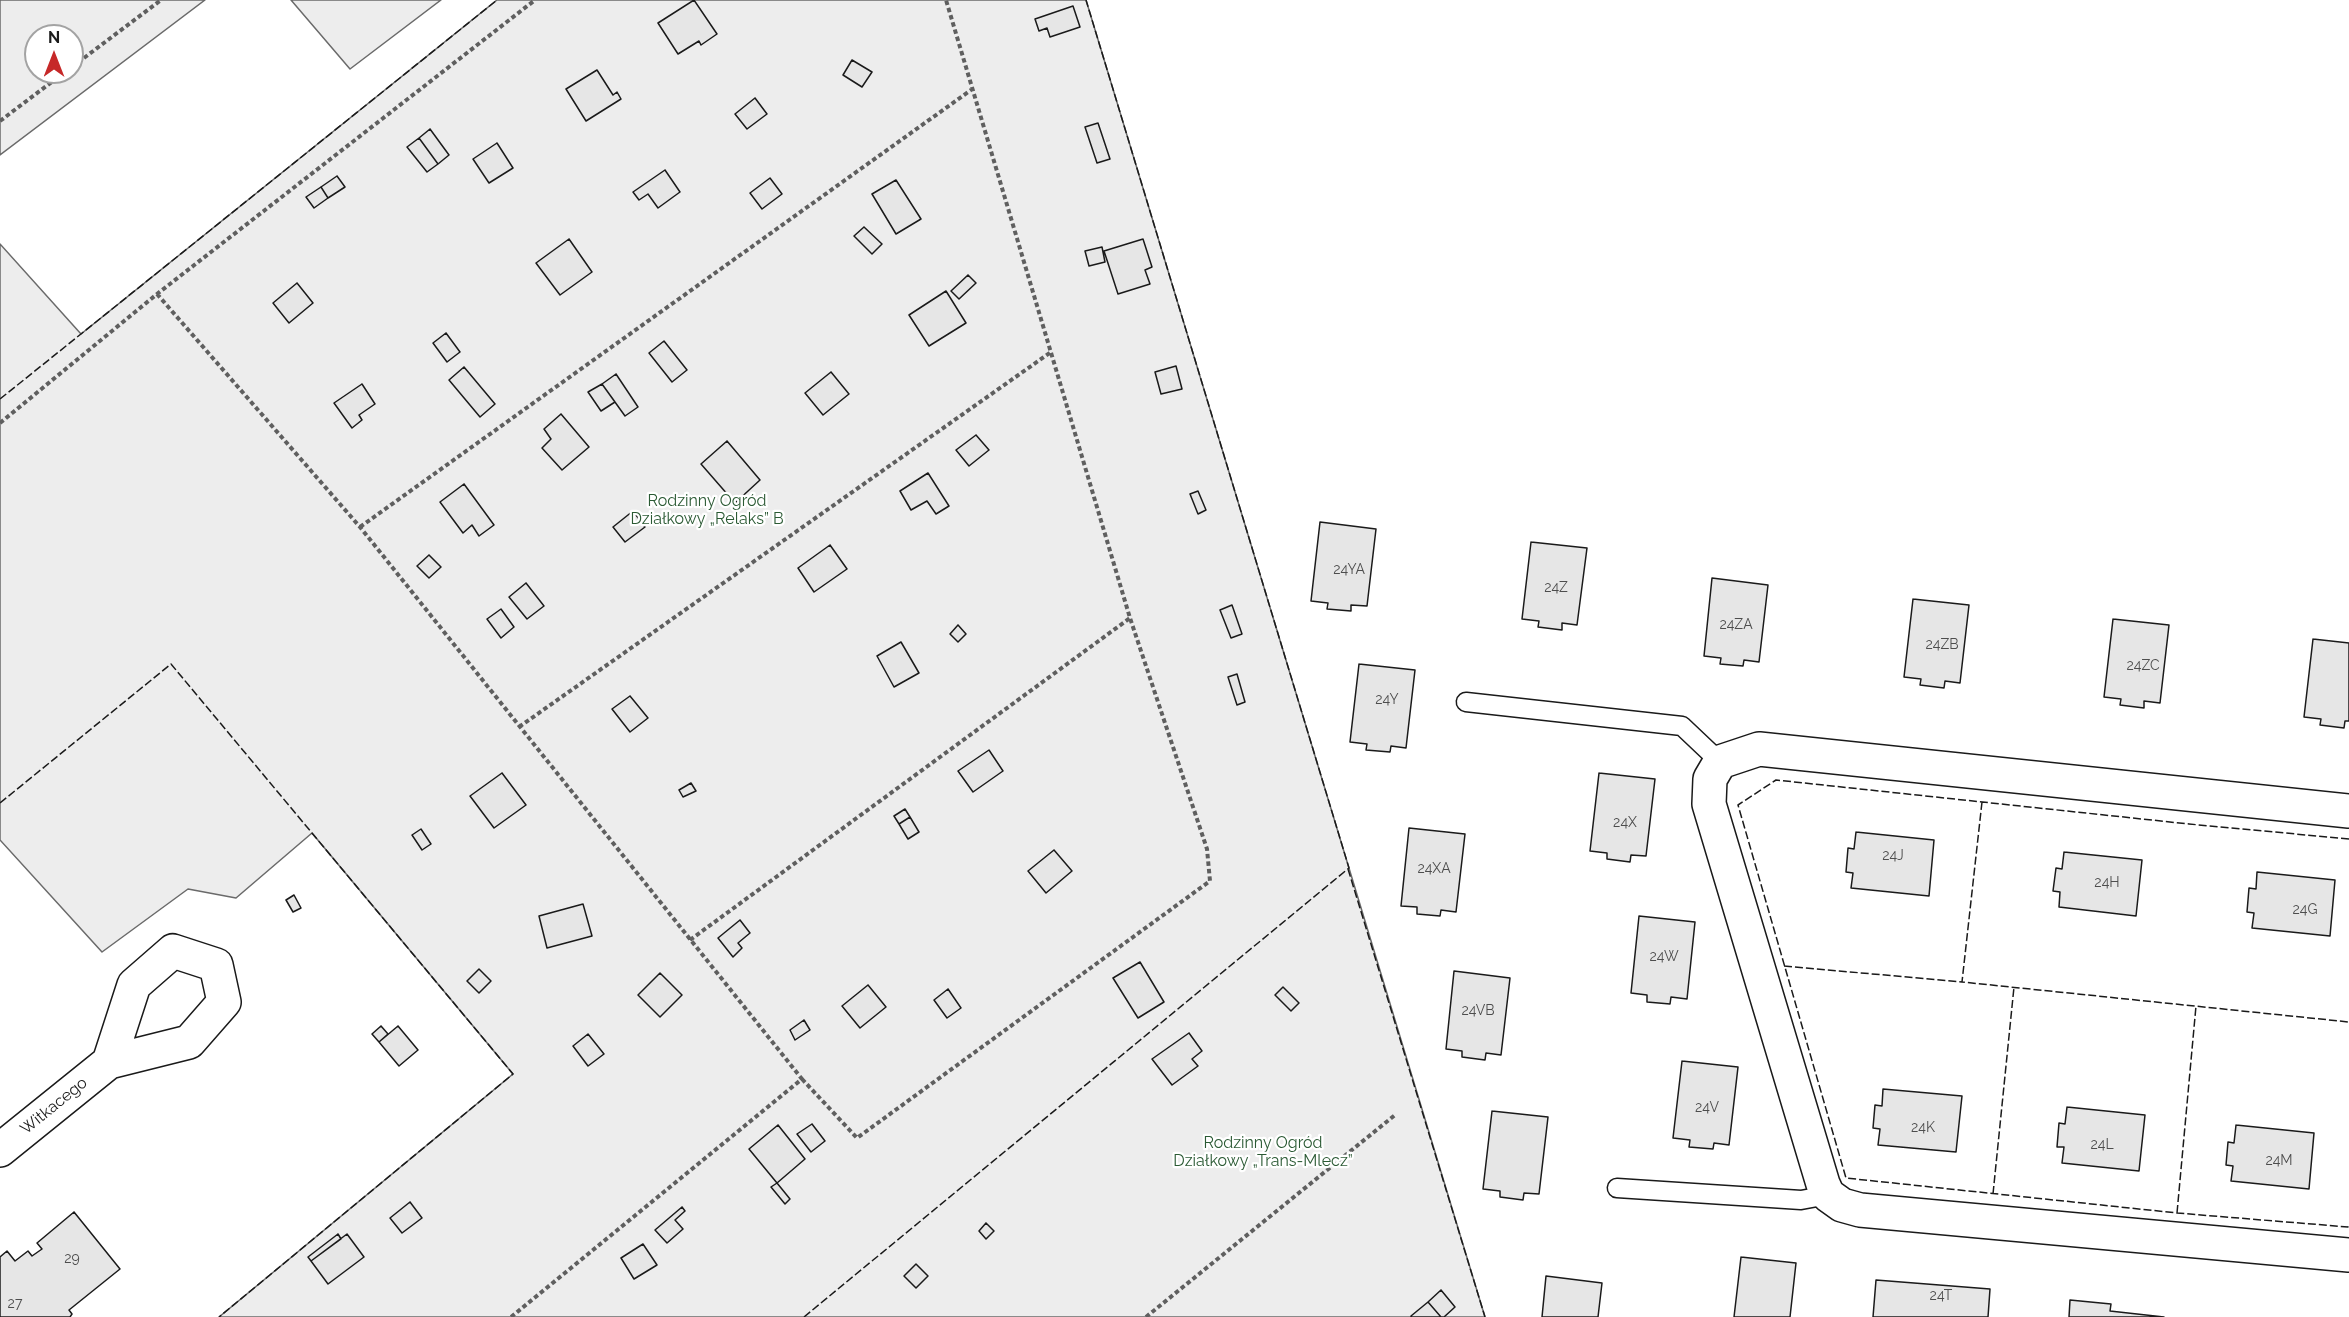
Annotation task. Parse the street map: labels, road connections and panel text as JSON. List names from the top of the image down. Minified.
{"streets":{"street":["Witkacego"]},"parks":["Rodzinny Ogród Działkowy „Relaks” B","Rodzinny Ogród Działkowy „Trans-Mlecz”"],"house_numbers":["24YA","24Z","24ZA","24ZB","24ZC","24Y","24X","24J","24XA","24H","24G","24W","24VB","24V","24K","24L","24M","29","24T","27"],"north":"top"}
